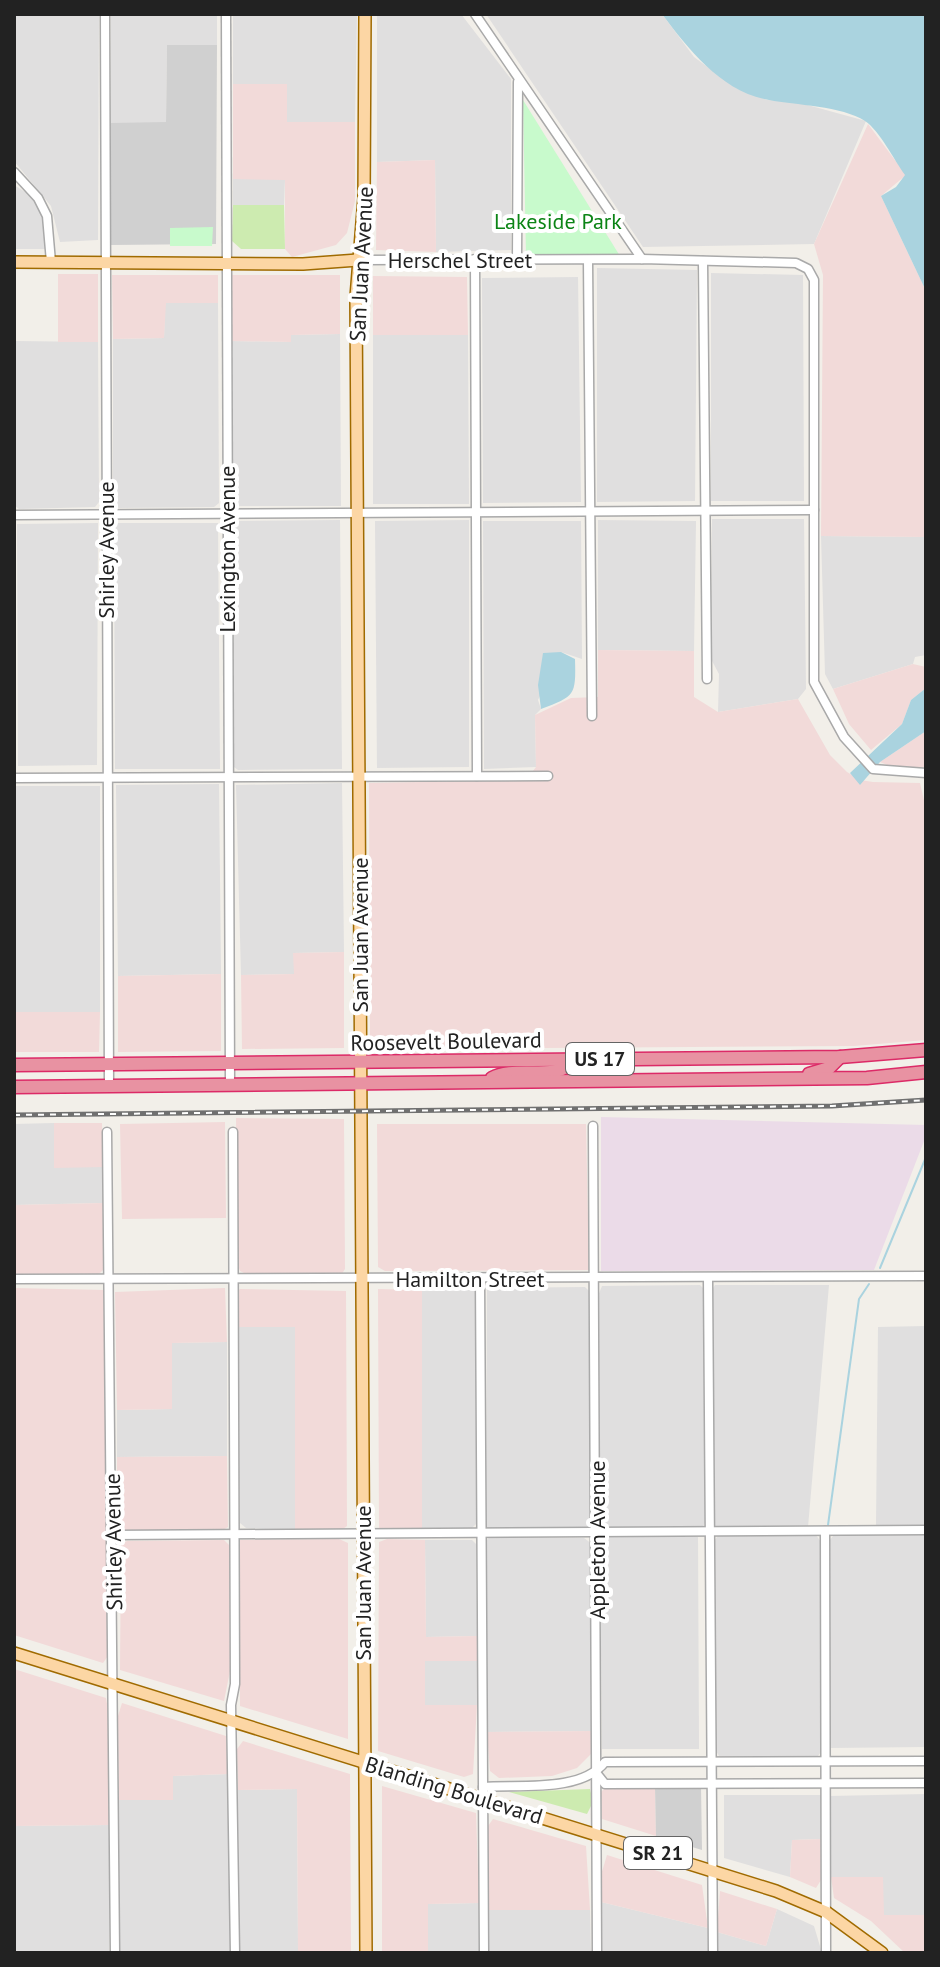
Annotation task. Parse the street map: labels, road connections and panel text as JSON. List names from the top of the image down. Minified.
{"streets":{"highway":["Roosevelt Boulevard","US 17"],"main road":["Herschel Street","San Juan Avenue","Blanding Boulevard","SR 21"],"street":["Lexington Avenue","Shirley Avenue","Hamilton Street","Appleton Avenue"]},"crossings":[["Herschel Street","San Juan Avenue"],["Herschel Street","Lexington Avenue"],["Herschel Street","Shirley Avenue"],["San Juan Avenue","Roosevelt Boulevard"],["San Juan Avenue","Hamilton Street"],["San Juan Avenue","Blanding Boulevard"],["Lexington Avenue","Roosevelt Boulevard"],["Shirley Avenue","Roosevelt Boulevard"],["Shirley Avenue","Hamilton Street"],["Shirley Avenue","Blanding Boulevard"],["Hamilton Street","Appleton Avenue"],["Appleton Avenue","Blanding Boulevard"]],"parks":["Lakeside Park"]}
